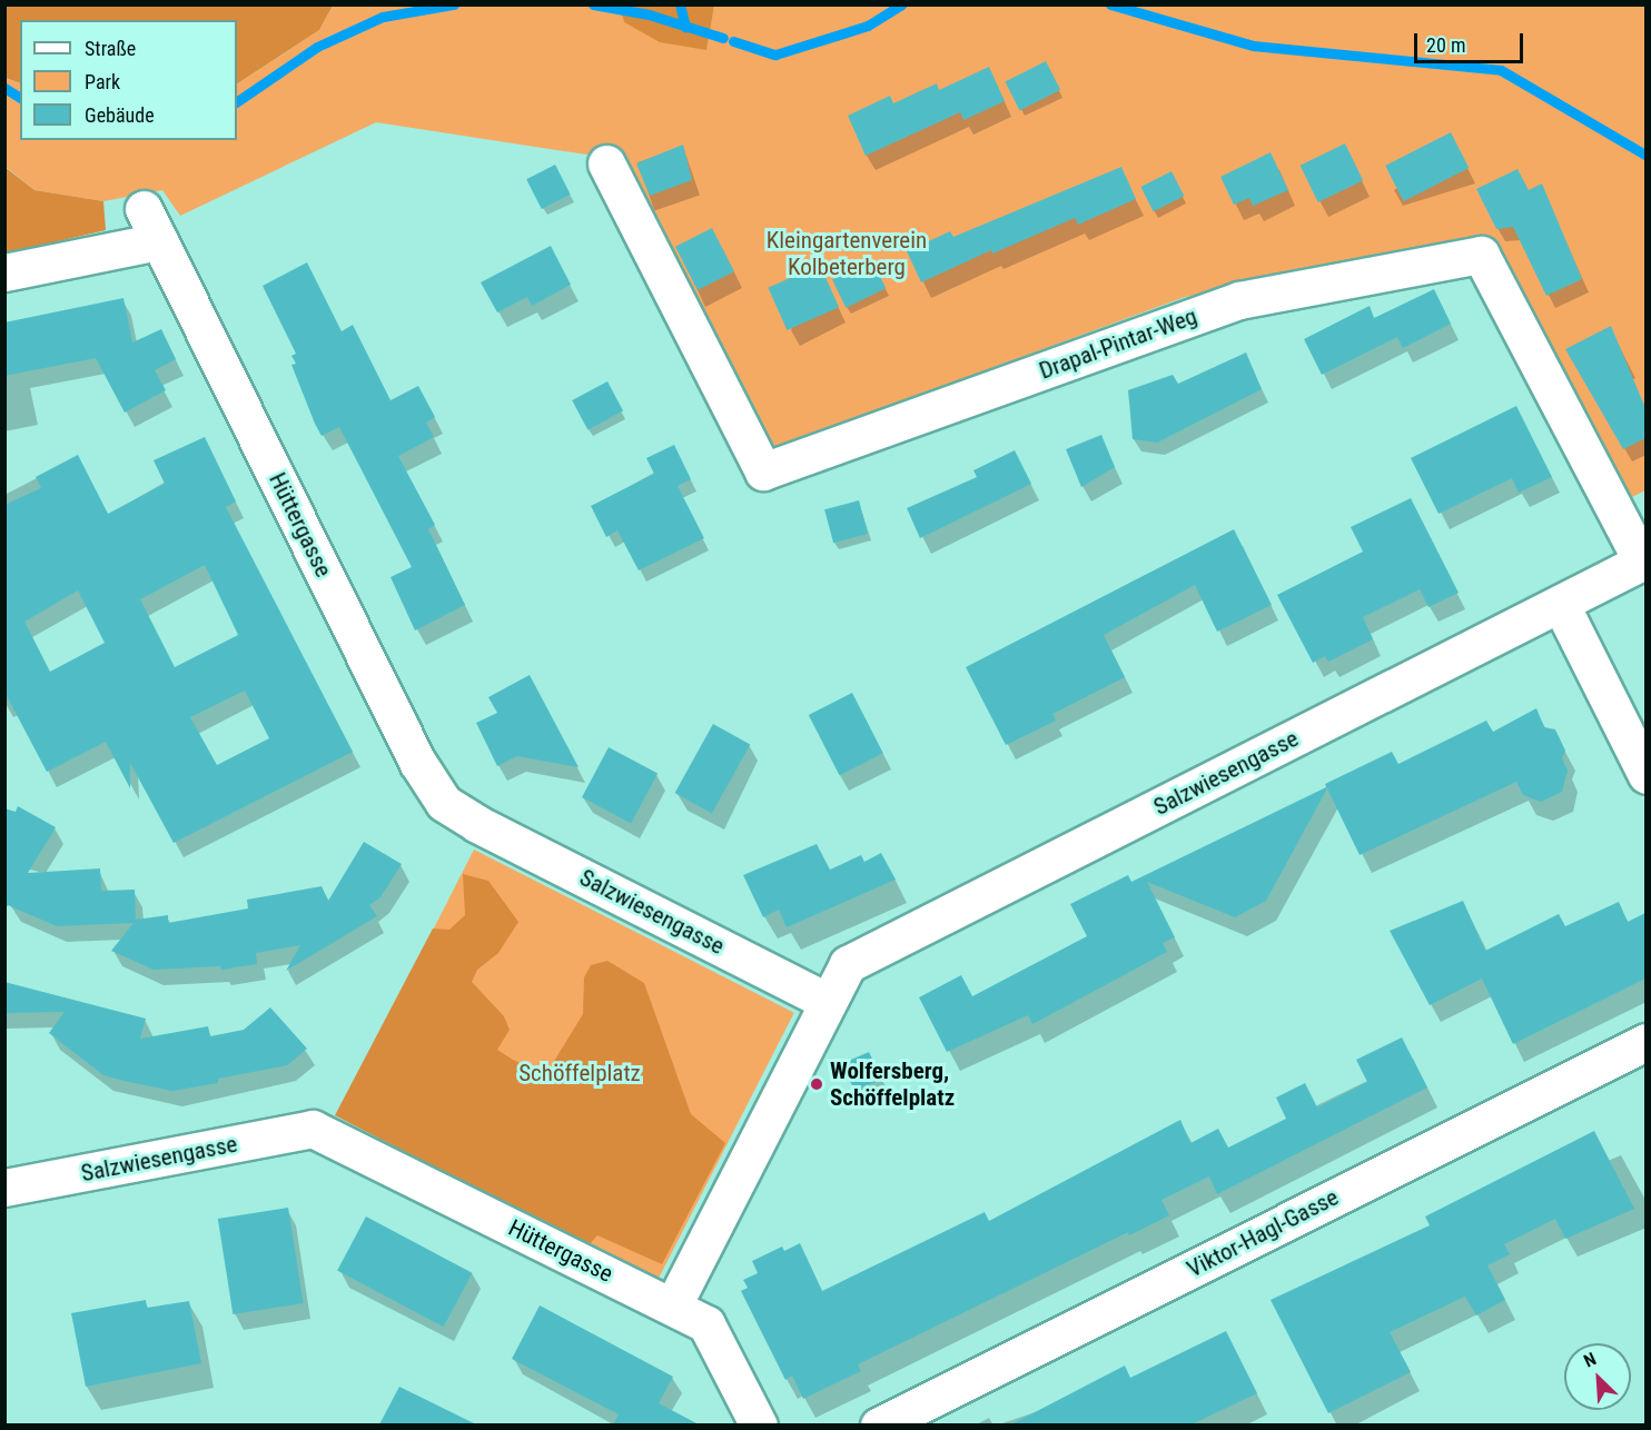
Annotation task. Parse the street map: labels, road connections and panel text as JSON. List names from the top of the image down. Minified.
{"streets":{"street":["Drapal-Pintar-Weg","Hüttergasse","Salzwiesengasse","Viktor-Hagl-Gasse"]},"crossings":[["Drapal-Pintar-Weg","Salzwiesengasse"],["Hüttergasse","Salzwiesengasse"]],"parks":["Kleingartenverein Kolbeterberg","Schöffelplatz"],"places":["Wolfersberg, Schöffelplatz"],"legend":["Straße","Park","Gebäude"],"scale_bar":"20 m","north":"top left"}
